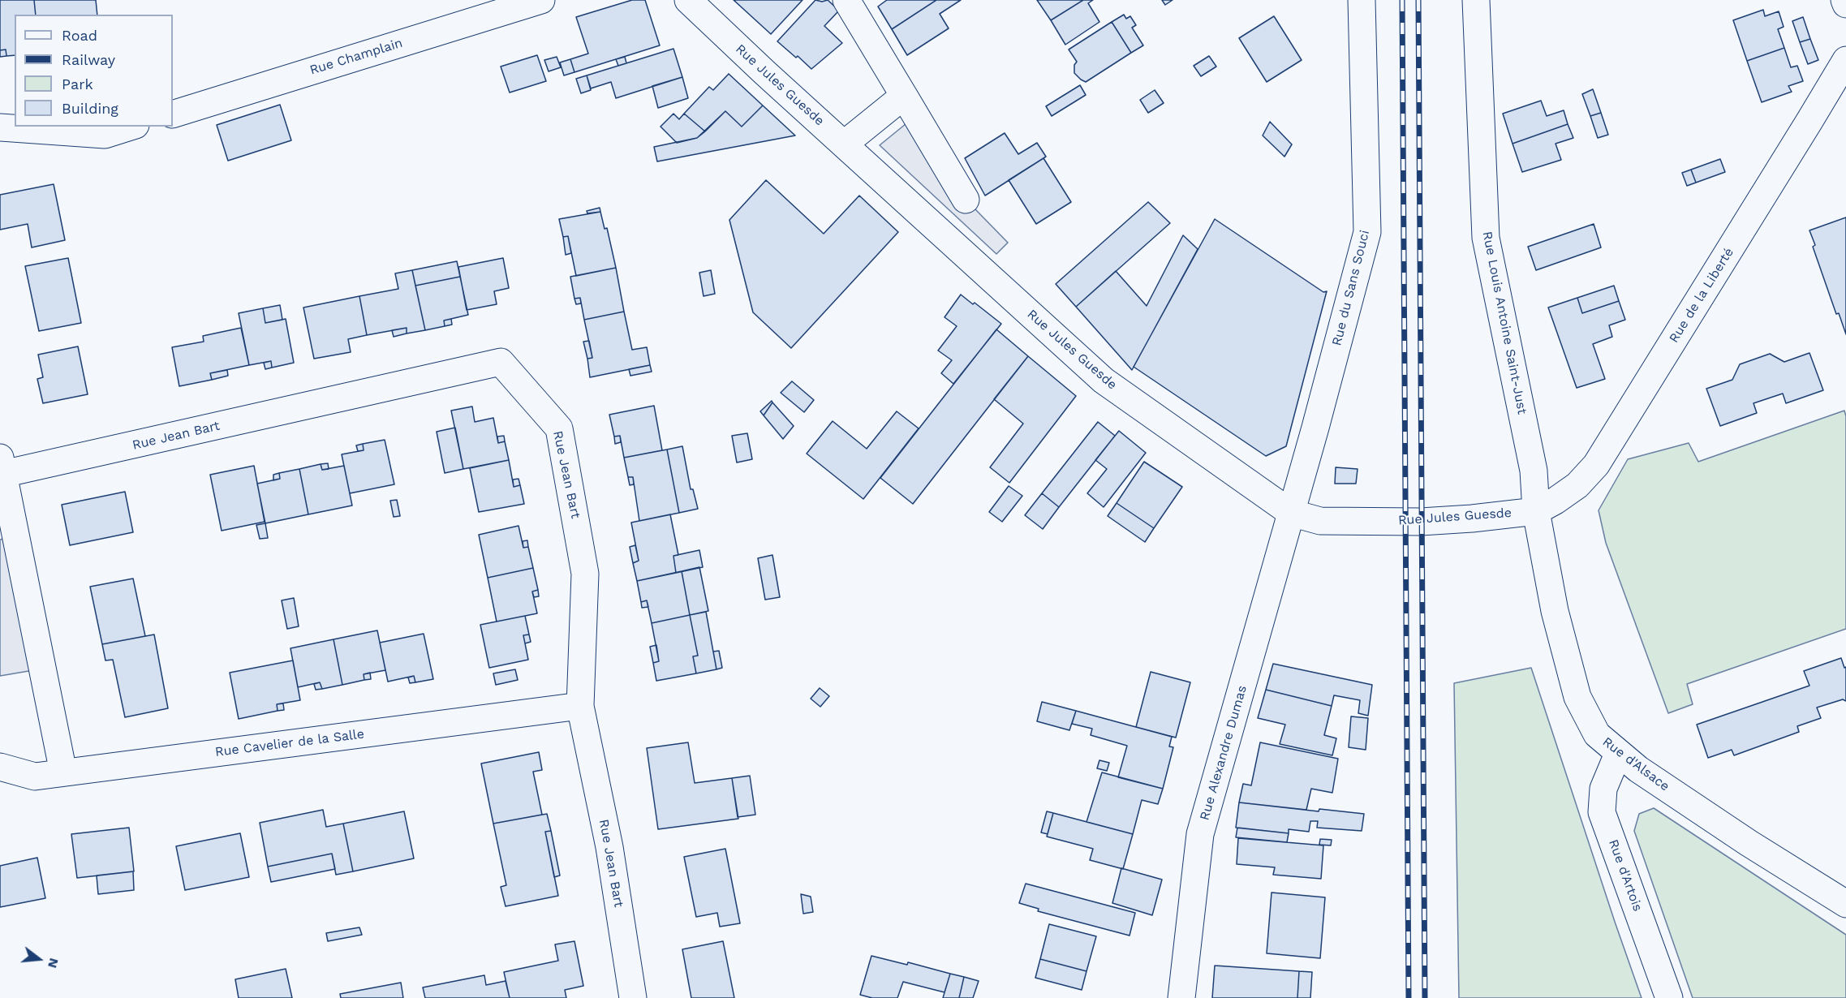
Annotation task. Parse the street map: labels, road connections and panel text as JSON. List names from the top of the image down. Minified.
{"streets":{"street":["Rue Champlain","Rue Jules Guesde","Rue du Sans Souci","Rue de la Liberté","Rue Louis Antoine Saint-Just","Rue Jean Bart","Rue Cavelier de la Salle","Rue Alexandre Dumas","Rue d'Alsace","Rue d'Artois"]},"crossings":[["Rue Jules Guesde","Rue du Sans Souci"],["Rue Jules Guesde","Rue de la Liberté"],["Rue Jules Guesde","Rue Louis Antoine Saint-Just"],["Rue Jules Guesde","Rue Alexandre Dumas"],["Rue Jules Guesde","Rue d'Alsace"],["Rue du Sans Souci","Rue Alexandre Dumas"],["Rue de la Liberté","Rue Louis Antoine Saint-Just"],["Rue de la Liberté","Rue d'Alsace"],["Rue Louis Antoine Saint-Just","Rue d'Alsace"],["Rue Jean Bart","Rue Cavelier de la Salle"],["Rue d'Alsace","Rue d'Artois"]],"legend":["Road","Railway","Park","Building"],"north":"right"}
